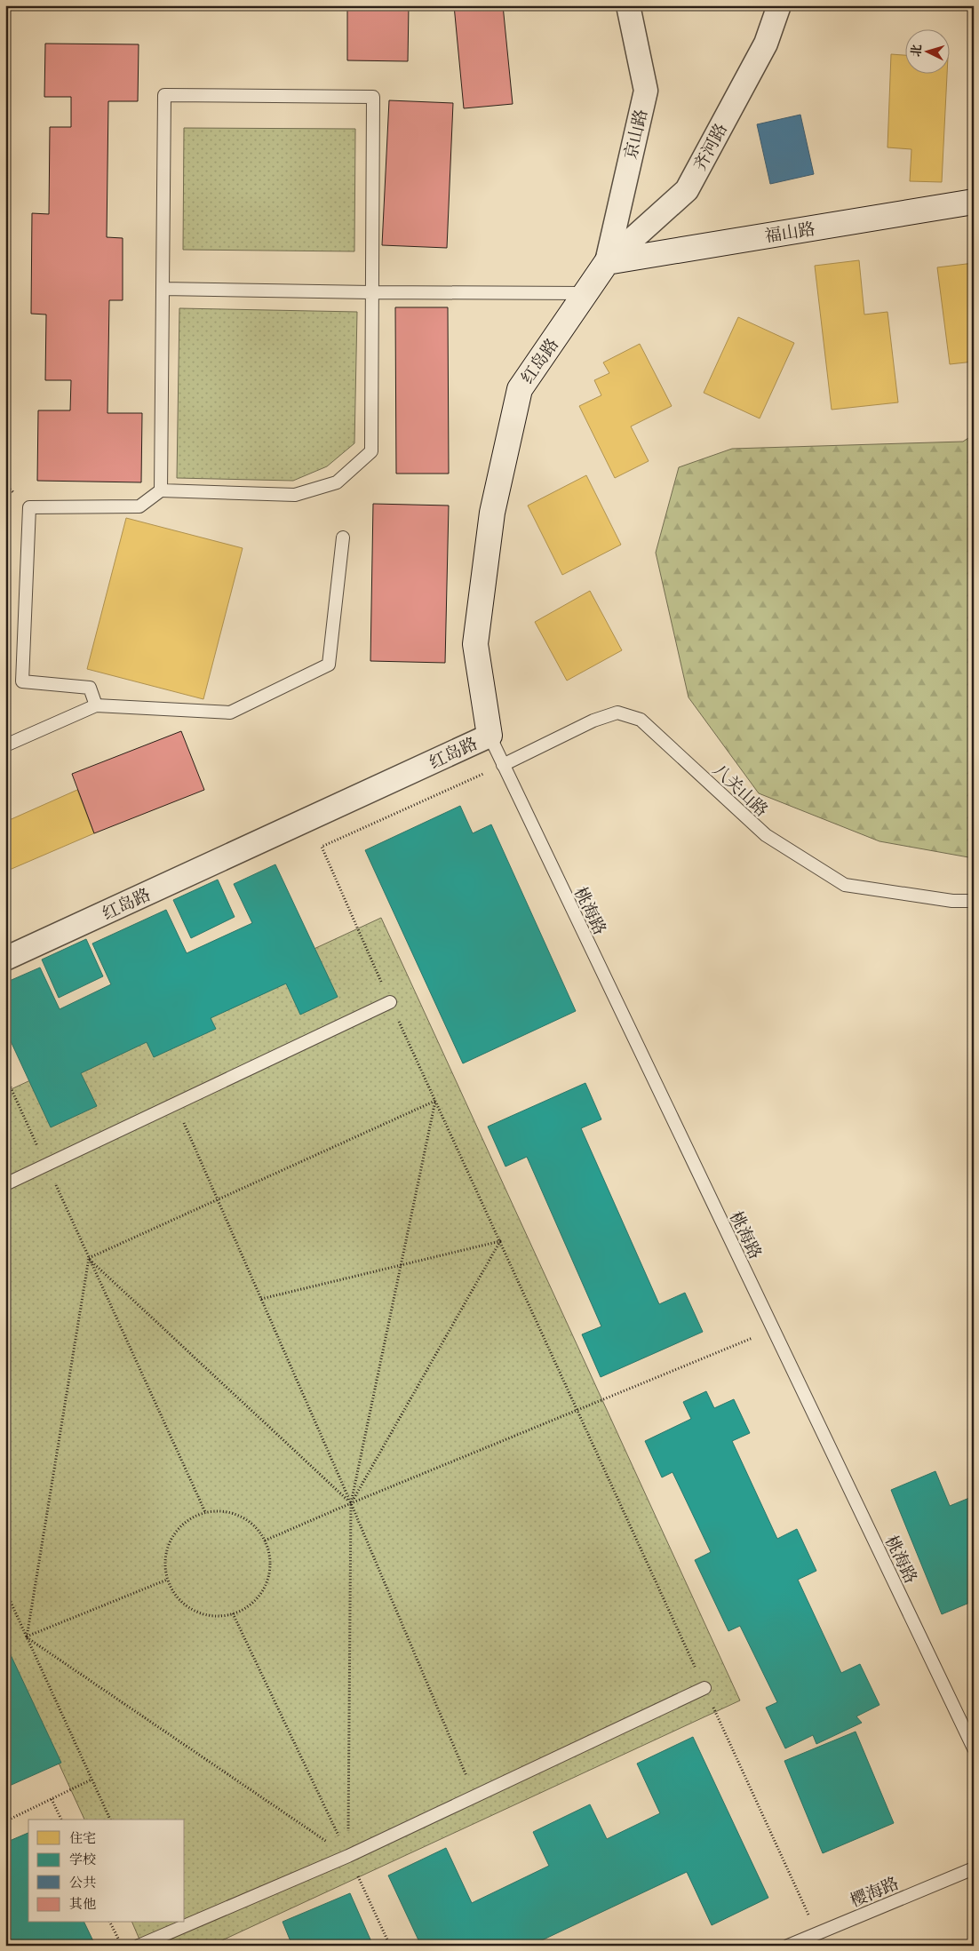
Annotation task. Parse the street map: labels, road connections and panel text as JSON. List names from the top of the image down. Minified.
{"streets":{"street":["京山路","齐河路","福山路","红岛路"],"lane":["八关山路","桃海路","樱海路"]},"crossings":[["京山路","齐河路"],["京山路","福山路"],["京山路","红岛路"],["齐河路","福山路"],["齐河路","红岛路"],["福山路","红岛路"],["红岛路","桃海路"],["八关山路","桃海路"]],"legend":["住宅","学校","公共","其他"],"north":"left"}
